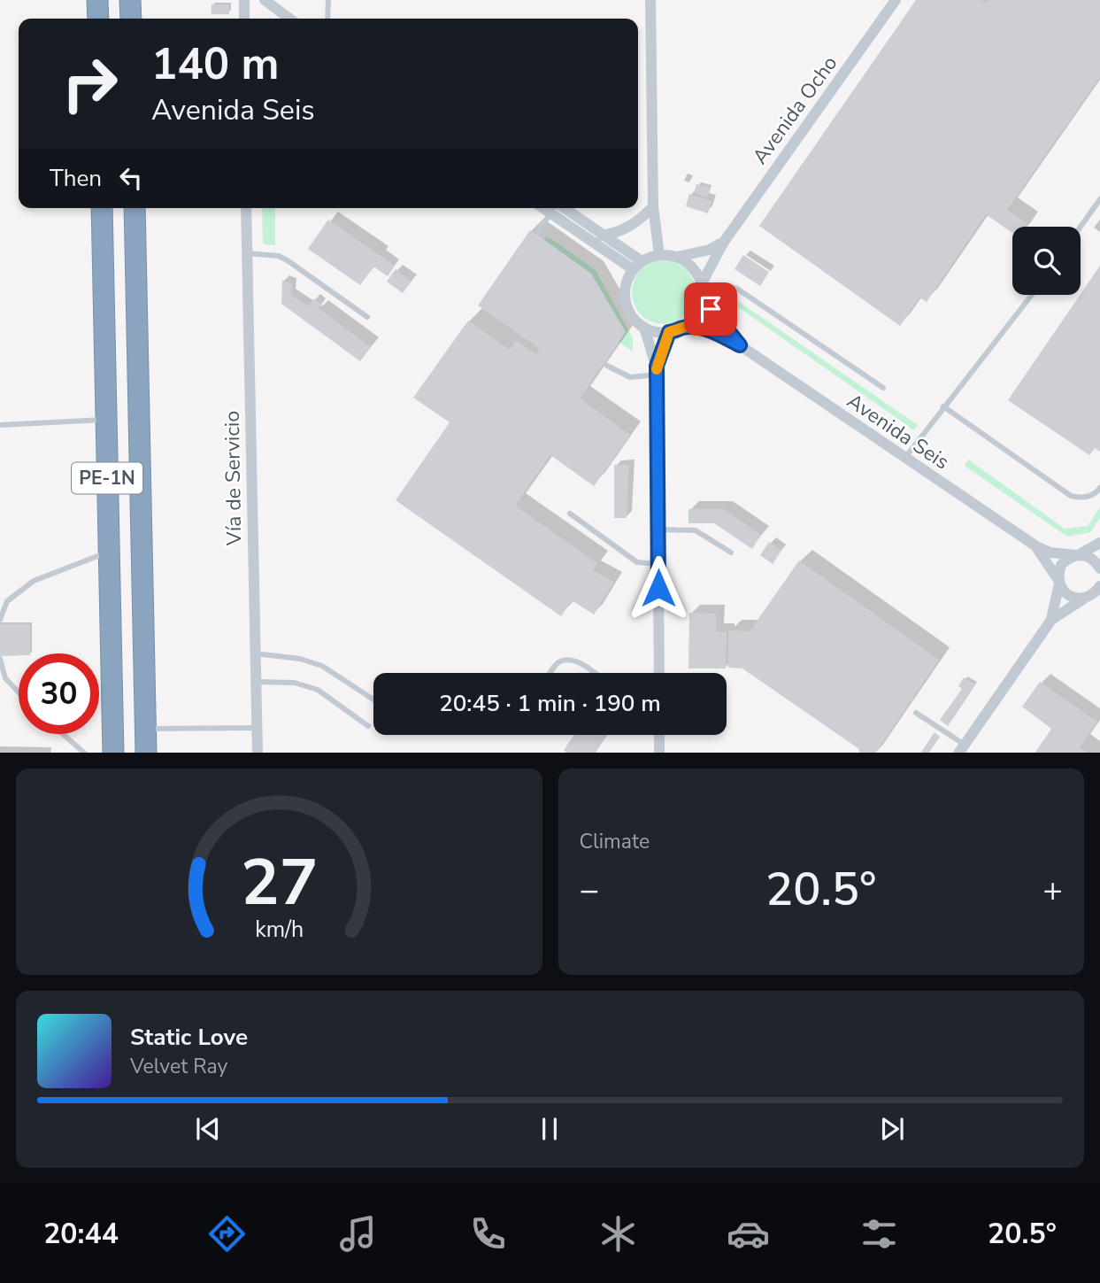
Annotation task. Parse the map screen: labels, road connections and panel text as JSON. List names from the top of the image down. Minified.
{"streets":{"highway":["PE-1N"],"street":["Avenida Ocho","Avenida Seis","Vía de Servicio"]},"crossings":[["Avenida Ocho","Avenida Seis"]],"page":{"turn":["140 m","Avenida Seis"],"then":"Then","limit":"30","trip":"20:45 · 1 min · 190 m","tile":"Climate","heat":["−","20.5°","+"],"song":["Static Love","Velvet Ray"],"tabs":["20:44","20.5°"],"gauge":["27","km/h"]}}
